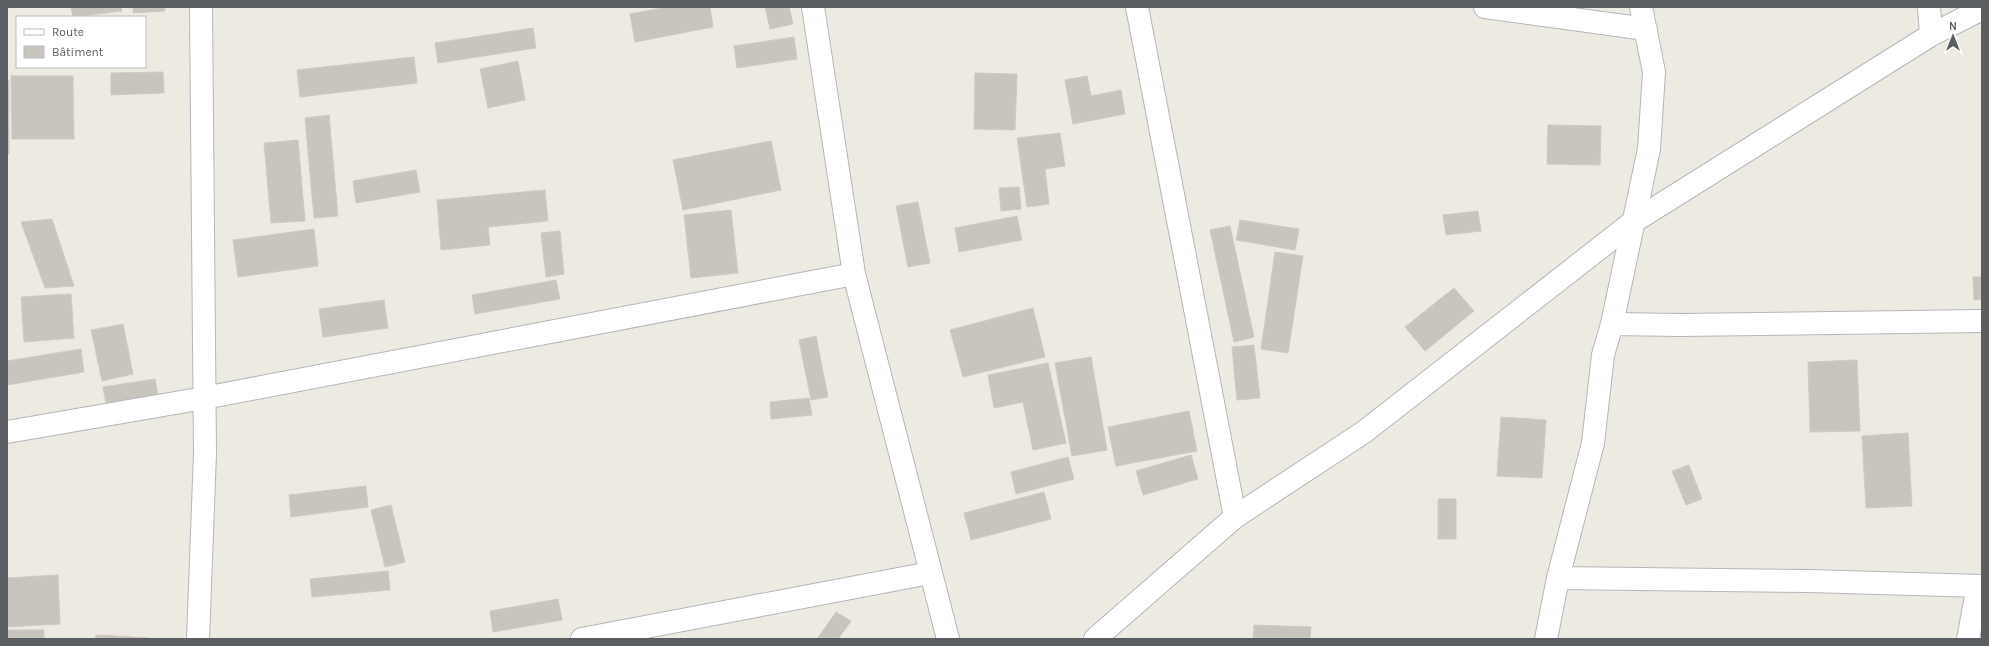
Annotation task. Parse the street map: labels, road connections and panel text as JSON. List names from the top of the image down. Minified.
{"legend":["Route","Bâtiment"],"north":"top"}
